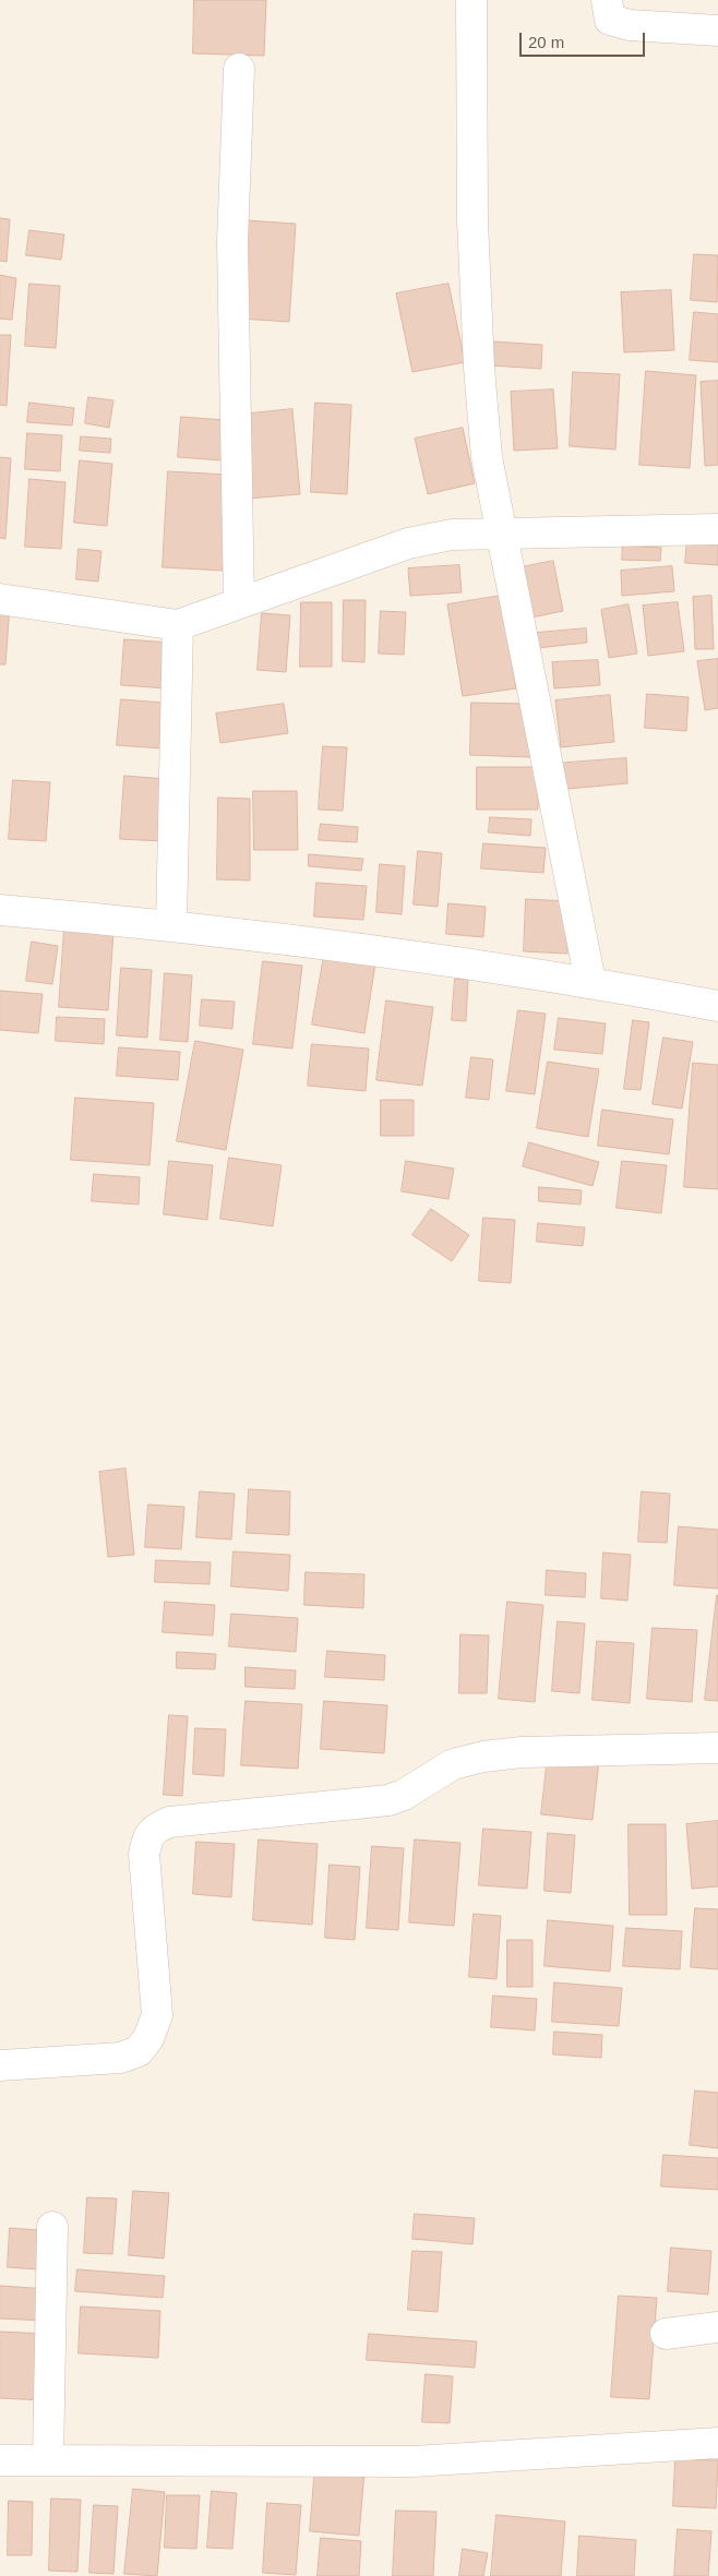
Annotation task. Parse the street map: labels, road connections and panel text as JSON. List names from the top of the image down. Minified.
{"scale_bar":"20 m"}
